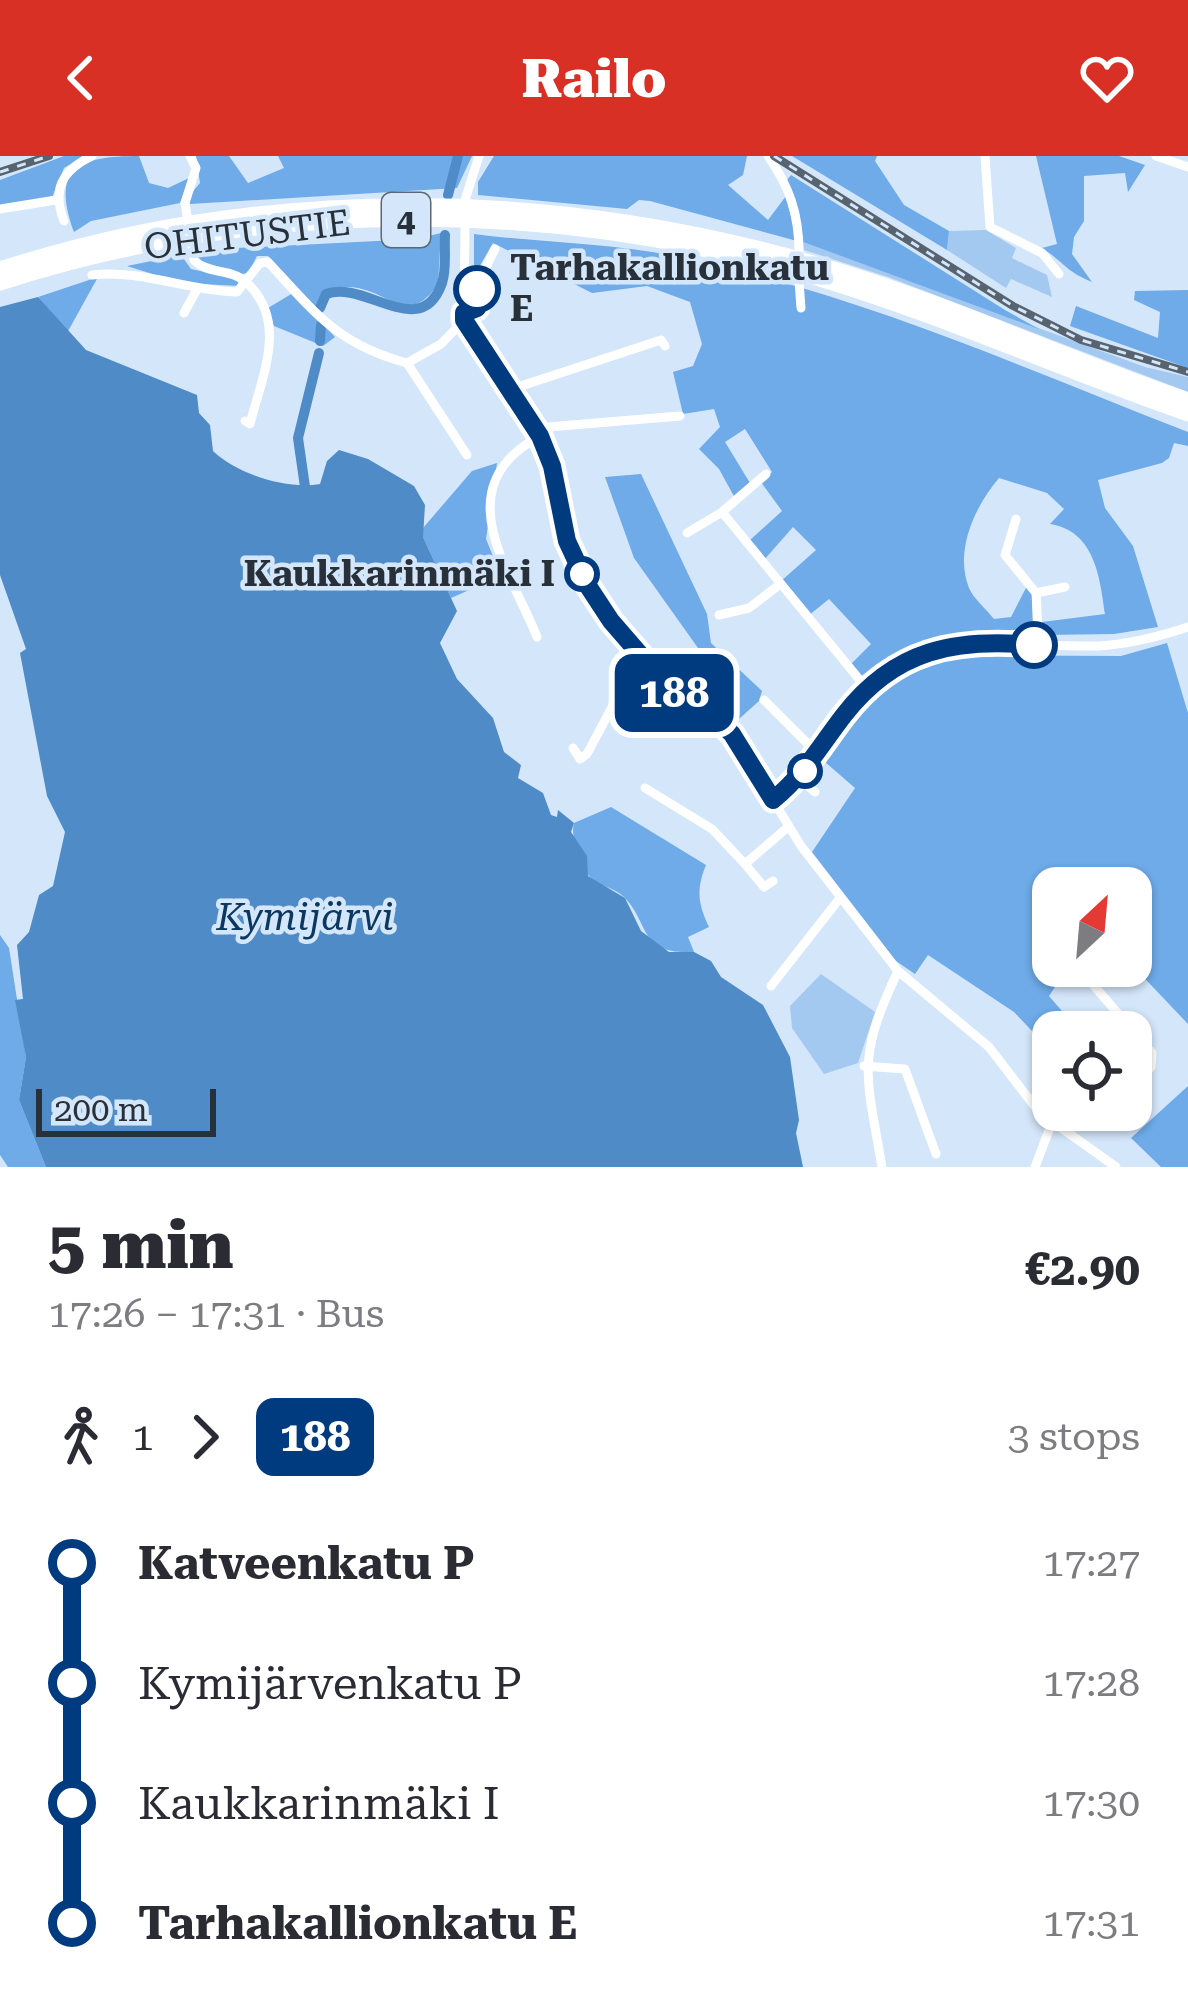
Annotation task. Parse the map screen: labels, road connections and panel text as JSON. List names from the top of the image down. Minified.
{"streets":{"highway":["4","OHITUSTIE"]},"water":["Kymijärvi"],"places":["Tarhakallionkatu E","Kaukkarinmäki I"],"lines":["bus line 188"],"scale_bar":"200 m","north":"top right","page":{"header":"Railo","on_map":"188","scale":"200 m","heading":["5 min","17:26 – 17:31 · Bus","€2.90"],"legs":["1","188","3 stops"],"list":[{"name":"Katveenkatu P","value":"17:27"},{"name":"Kymijärvenkatu P","value":"17:28"},{"name":"Kaukkarinmäki I","value":"17:30"},{"name":"Tarhakallionkatu E","value":"17:31"}]}}
